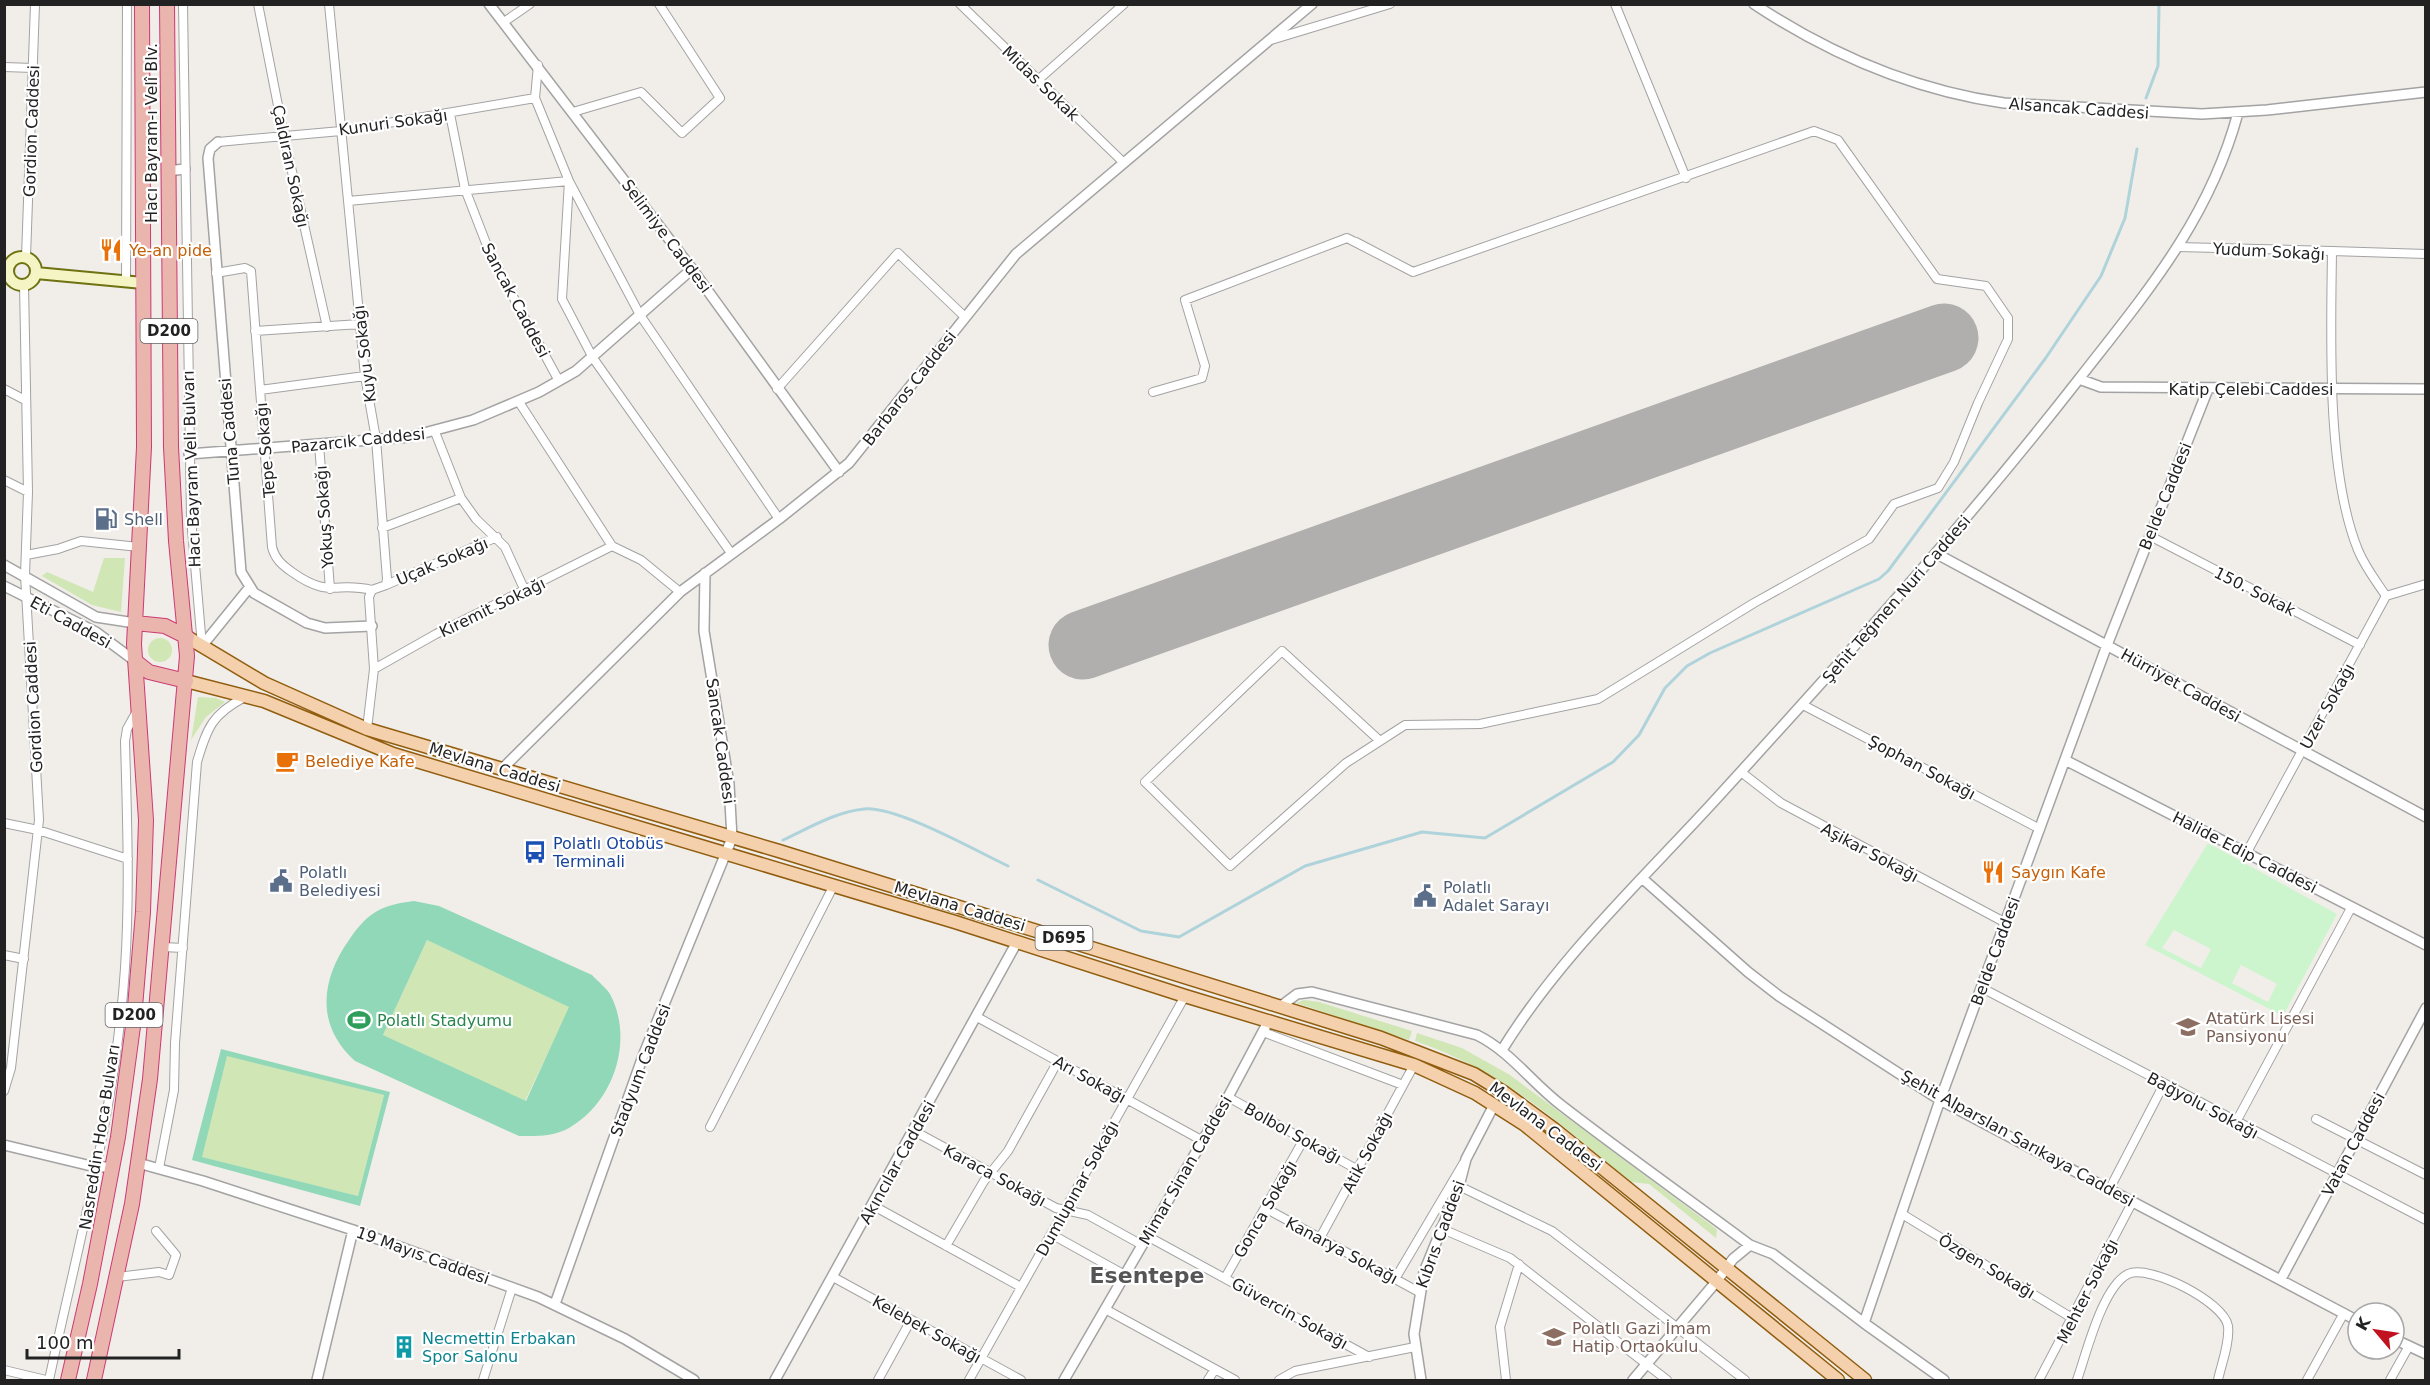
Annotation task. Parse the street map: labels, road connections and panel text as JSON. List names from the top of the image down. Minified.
{"streets":{"highway":["Hacı Bayram-ı Velî Blv.","D200","Nasreddin Hoca Bulvarı"],"main road":["Mevlana Caddesi","D695"],"street":["Midas Sokak","Alsancak Caddesi","Kunuri Sokağı","Gordion Caddesi","Çaldıran Sokağı","Selimiye Caddesi","Yudum Sokağı","Sancak Caddesi","Kuyu Sokağı","Barbaros Caddesi","Katip Çelebi Caddesi","Tuna Caddesi","Pazarcık Caddesi","Tepe Sokağı","Hacı Bayram Veli Bulvarı","Belde Caddesi","Yokuş Sokağı","Uçak Sokağı","150. Sokak","Şehit Teğmen Nuri Caddesi","Kiremit Sokağı","Eti Caddesi","Hürriyet Caddesi","Uzer Sokağı","Şophan Sokağı","Aşikar Sokağı","Halide Edip Caddesi","Stadyum Caddesi","Arı Sokağı","Bağyolu Sokağı","Bolbol Sokağı","Şehit Alparslan Sarıkaya Caddesi","Vatan Caddesi","Atik Sokağı","Akıncılar Caddesi","Mimar Sinan Caddesi","Karaca Sokağı","Dumlupınar Sokağı","Gonca Sokağı","Kıbrıs Caddesi","Kanarya Sokağı","19 Mayıs Caddesi","Özgen Sokağı","Mehter Sokağı","Güvercin Sokağı","Kelebek Sokağı"]},"crossings":[["Midas Sokak","Barbaros Caddesi"],["Alsancak Caddesi","Şehit Teğmen Nuri Caddesi"],["Kunuri Sokağı","Çaldıran Sokağı"],["Kunuri Sokağı","Sancak Caddesi"],["Kunuri Sokağı","Kuyu Sokağı"],["Kunuri Sokağı","Tuna Caddesi"],["Gordion Caddesi","Eti Caddesi"],["Hacı Bayram-ı Velî Blv.","D200"],["Hacı Bayram-ı Velî Blv.","Eti Caddesi"],["Hacı Bayram-ı Velî Blv.","Mevlana Caddesi"],["Hacı Bayram-ı Velî Blv.","Nasreddin Hoca Bulvarı"],["Selimiye Caddesi","Barbaros Caddesi"],["Selimiye Caddesi","Pazarcık Caddesi"],["Yudum Sokağı","Katip Çelebi Caddesi"],["Yudum Sokağı","Şehit Teğmen Nuri Caddesi"],["Yudum Sokağı","Uzer Sokağı"],["Sancak Caddesi","Barbaros Caddesi"],["Sancak Caddesi","Pazarcık Caddesi"],["Sancak Caddesi","Mevlana Caddesi"],["Sancak Caddesi","Stadyum Caddesi"],["D200","Mevlana Caddesi"],["D200","19 Mayıs Caddesi"],["Kuyu Sokağı","Pazarcık Caddesi"],["Kuyu Sokağı","Uçak Sokağı"],["Barbaros Caddesi","Mevlana Caddesi"],["Katip Çelebi Caddesi","Belde Caddesi"],["Katip Çelebi Caddesi","Şehit Teğmen Nuri Caddesi"],["Tuna Caddesi","Pazarcık Caddesi"],["Tuna Caddesi","Tepe Sokağı"],["Pazarcık Caddesi","Tepe Sokağı"],["Pazarcık Caddesi","Hacı Bayram Veli Bulvarı"],["Pazarcık Caddesi","Yokuş Sokağı"],["Tepe Sokağı","Yokuş Sokağı"],["Hacı Bayram Veli Bulvarı","Mevlana Caddesi"],["Belde Caddesi","150. Sokak"],["Belde Caddesi","Hürriyet Caddesi"],["Belde Caddesi","Şophan Sokağı"],["Belde Caddesi","Aşikar Sokağı"],["Belde Caddesi","Halide Edip Caddesi"],["Belde Caddesi","Bağyolu Sokağı"],["Belde Caddesi","Şehit Alparslan Sarıkaya Caddesi"],["Belde Caddesi","Özgen Sokağı"],["150. Sokak","Uzer Sokağı"],["Şehit Teğmen Nuri Caddesi","Hürriyet Caddesi"],["Şehit Teğmen Nuri Caddesi","Şophan Sokağı"],["Şehit Teğmen Nuri Caddesi","Aşikar Sokağı"],["Şehit Teğmen Nuri Caddesi","Şehit Alparslan Sarıkaya Caddesi"],["Eti Caddesi","Nasreddin Hoca Bulvarı"],["Hürriyet Caddesi","Uzer Sokağı"],["Uzer Sokağı","Halide Edip Caddesi"],["Mevlana Caddesi","Stadyum Caddesi"],["Mevlana Caddesi","Atik Sokağı"],["Mevlana Caddesi","Akıncılar Caddesi"],["Mevlana Caddesi","Mimar Sinan Caddesi"],["Mevlana Caddesi","Dumlupınar Sokağı"],["Mevlana Caddesi","Kıbrıs Caddesi"],["Stadyum Caddesi","19 Mayıs Caddesi"],["Arı Sokağı","Akıncılar Caddesi"],["Arı Sokağı","Mimar Sinan Caddesi"],["Arı Sokağı","Dumlupınar Sokağı"],["Bağyolu Sokağı","Vatan Caddesi"],["Bolbol Sokağı","Atik Sokağı"],["Bolbol Sokağı","Mimar Sinan Caddesi"],["Bolbol Sokağı","Gonca Sokağı"],["Şehit Alparslan Sarıkaya Caddesi","Vatan Caddesi"],["Şehit Alparslan Sarıkaya Caddesi","Mehter Sokağı"],["Atik Sokağı","Kanarya Sokağı"],["Akıncılar Caddesi","Karaca Sokağı"],["Akıncılar Caddesi","Kelebek Sokağı"],["Mimar Sinan Caddesi","Karaca Sokağı"],["Mimar Sinan Caddesi","Güvercin Sokağı"],["Karaca Sokağı","Dumlupınar Sokağı"],["Dumlupınar Sokağı","Kelebek Sokağı"],["Gonca Sokağı","Kanarya Sokağı"],["Gonca Sokağı","Güvercin Sokağı"],["Kıbrıs Caddesi","Kanarya Sokağı"],["Özgen Sokağı","Mehter Sokağı"]],"districts":["Esentepe"],"places":{"restaurant":["Ye-an pide","Saygın Kafe"],"fuel station":["Shell"],"cafe":["Belediye Kafe"],"bus stop":["Polatlı Otobüs Terminali"],"public building":["Polatlı Belediyesi","Polatlı Adalet Sarayı"],"sports":["Polatlı Stadyumu"],"school or university":["Atatürk Lisesi Pansiyonu","Polatlı Gazi İmam Hatip Ortaokulu"],"building":["Necmettin Erbakan Spor Salonu"]},"scale_bar":"100 m","north":"top left"}
